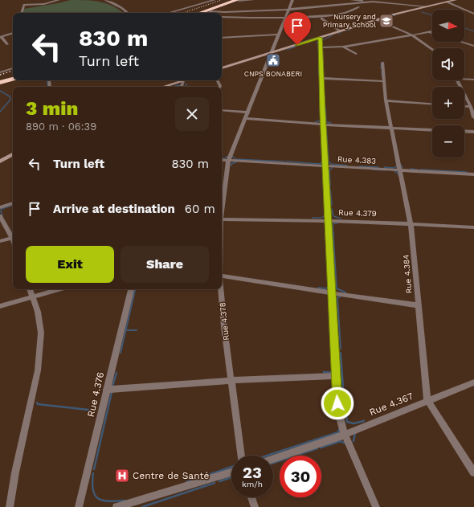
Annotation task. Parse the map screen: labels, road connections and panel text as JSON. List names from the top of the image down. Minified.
{"streets":{"street":["Rue 4.383","Rue 4.379","Rue 4.384","Rue 4.378","Rue 4.376","Rue 4.367"]},"crossings":[["Rue 4.383","Rue 4.384"],["Rue 4.383","Rue 4.378"],["Rue 4.379","Rue 4.384"],["Rue 4.384","Rue 4.367"]],"places":{"school or university":["Nursery and Primary School"],"public building":["CNPS BONABERI"],"hospital":["Centre de Santé"]},"north":"right","page":{"map_buttons":["+","−"],"turn":["830 m","Turn left"],"heading":["3 min","890 m · 06:39"],"list":[{"name":"Turn left","value":"830 m"},{"name":"Arrive at destination","value":"60 m"}],"buttons":["Exit","Share"],"speed":"23 km/h","limit":"30"}}
